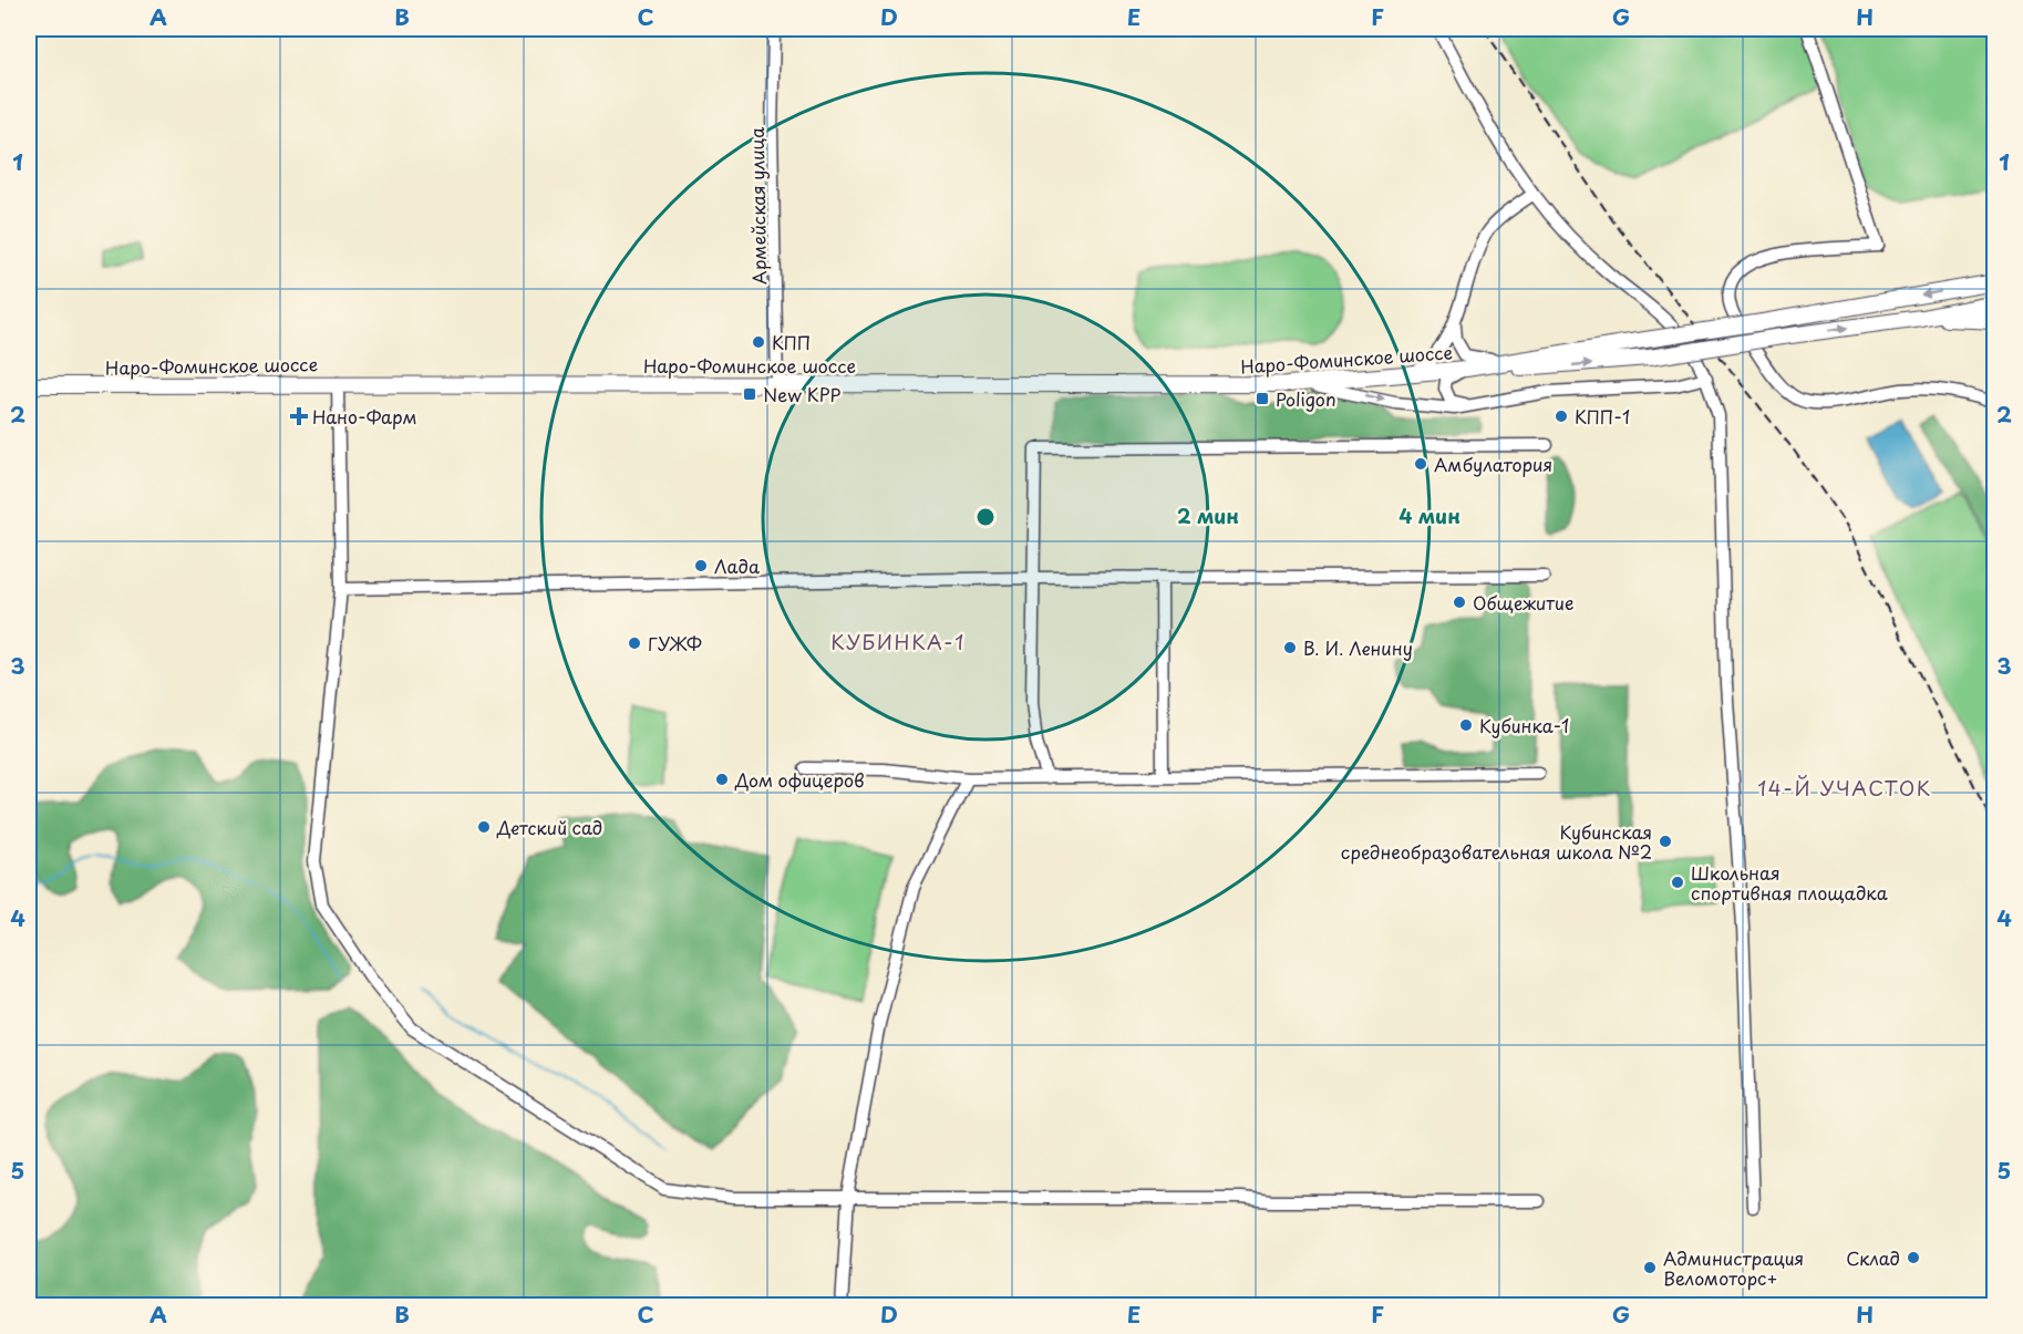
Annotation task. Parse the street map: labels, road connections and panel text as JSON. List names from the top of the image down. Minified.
{"streets":{"main road":["Наро-Фоминское шоссе"],"street":["Армейская улица"]},"crossings":[["Армейская улица","Наро-Фоминское шоссе"]],"districts":["КУБИНКА-1","14-Й УЧАСТОК"],"places":{"other":["КПП","КПП-1","Амбулатория","Лада","Общежитие","ГУЖФ","В. И. Ленину","Кубинка-1","Дом офицеров","Детский сад","Кубинская среднеобразовательная школа №2","Школьная спортивная площадка","Склад","Администрация Веломоторс+"],"transit":["New KPP","Poligon"],"health":["Нано-Фарм"]},"grid":{"columns":["A","B","C","D","E","F","G","H"],"rows":["1","2","3","4","5"]},"rings":["2 мин","4 мин"]}
